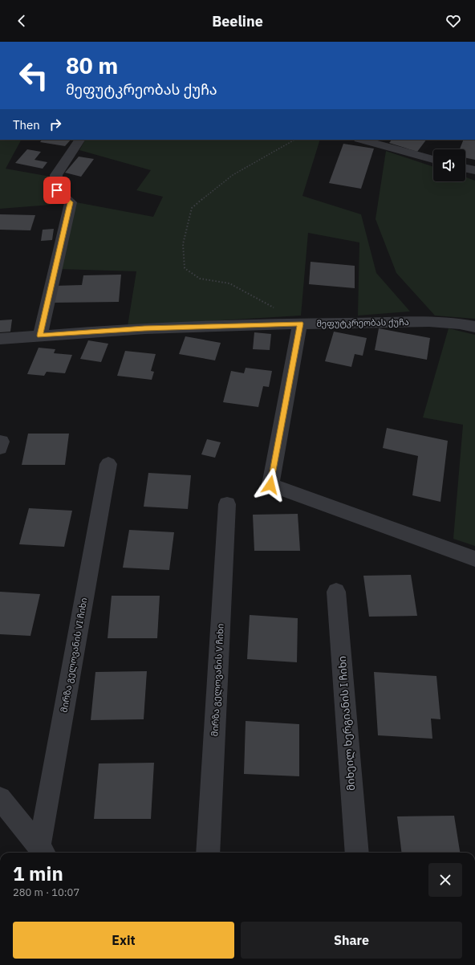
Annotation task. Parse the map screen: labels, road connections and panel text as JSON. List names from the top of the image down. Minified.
{"streets":{"street":["მეფუტკრეობას ქუჩა","მირზა გელოვანის VI ჩიხი","მირზა გელოვანის V ჩიხი","მიხეილ ხერგიანის I ჩიხი"]},"page":{"header":"Beeline","turn":["80 m","მეფუტკრეობას ქუჩა"],"then":"Then","heading":["1 min","280 m · 10:07"],"buttons":["Exit","Share"]}}
